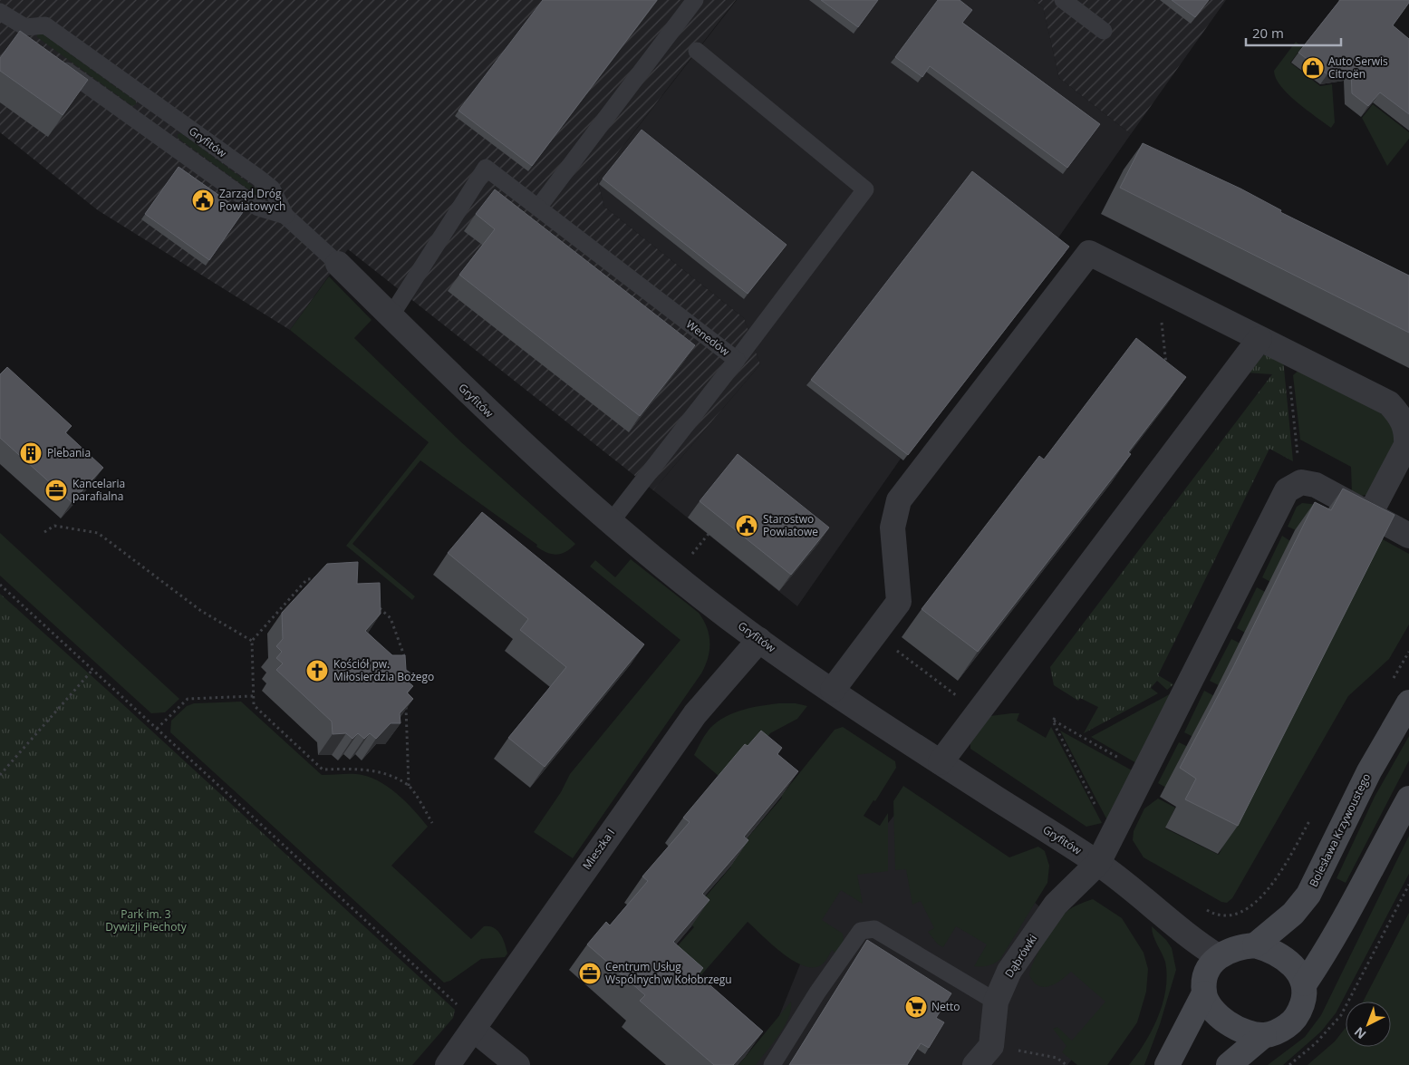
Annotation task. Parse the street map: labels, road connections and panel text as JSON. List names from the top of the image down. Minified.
{"streets":{"main road":["Bolesława Krzywoustego"],"street":["Gryfitów","Mieszka I","Dąbrówki"],"lane":["Wenedów"]},"crossings":[["Gryfitów","Wenedów"],["Gryfitów","Bolesława Krzywoustego"],["Gryfitów","Mieszka I"],["Gryfitów","Dąbrówki"]],"parks":["Park im. 3 Dywizji Piechoty"],"places":{"shop":["Auto Serwis Citroën"],"public building":["Zarząd Dróg Powiatowych","Starostwo Powiatowe"],"building":["Plebania"],"office":["Kancelaria parafialna","Centrum Usług Wspólnych w Kołobrzegu"],"church":["Kościół pw. Miłosierdzia Bożego"],"supermarket":["Netto"]},"scale_bar":"20 m","north":"bottom left"}
